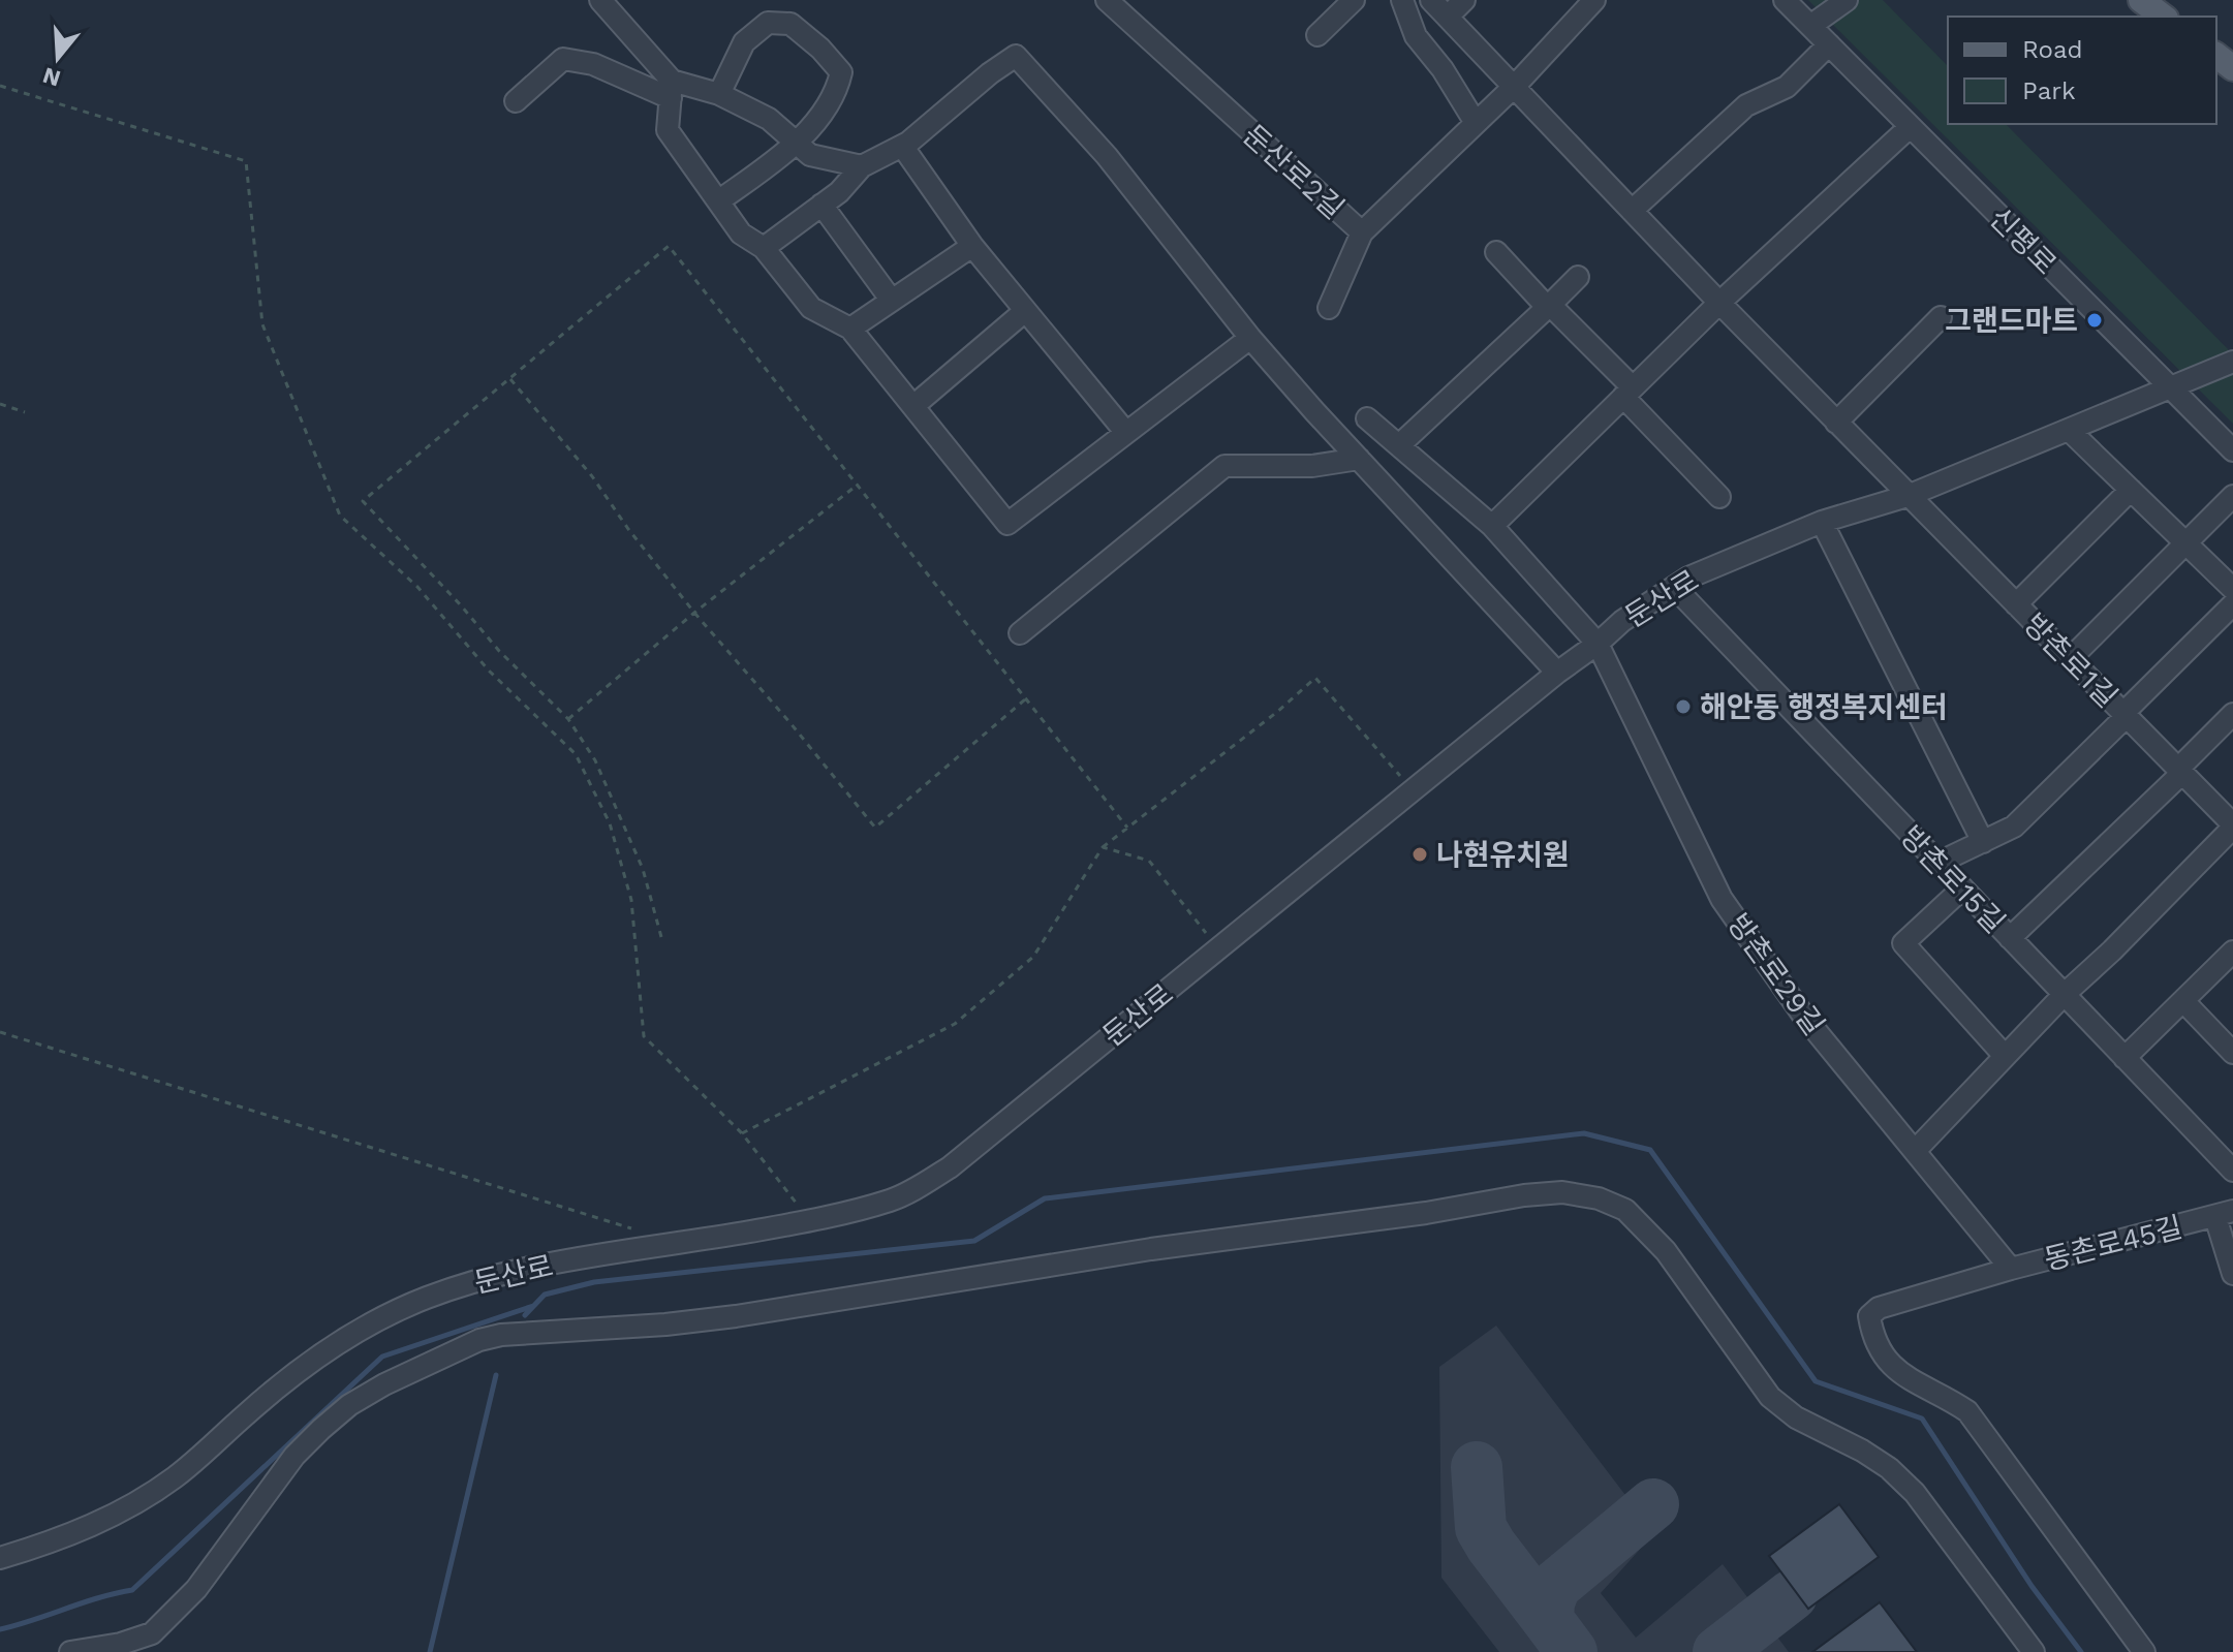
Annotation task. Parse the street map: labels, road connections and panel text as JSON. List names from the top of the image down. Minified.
{"streets":{"street":["둔산로2길","신평로","둔산로","방촌로1길","방촌로15길","방촌로29길","동촌로45길"]},"crossings":[["신평로","둔산로"],["둔산로","방촌로1길"],["둔산로","방촌로15길"],["둔산로","방촌로29길"],["방촌로29길","동촌로45길"]],"places":["그랜드마트","해안동 행정복지센터","나현유치원"],"legend":["Road","Park"],"north":"bottom"}
